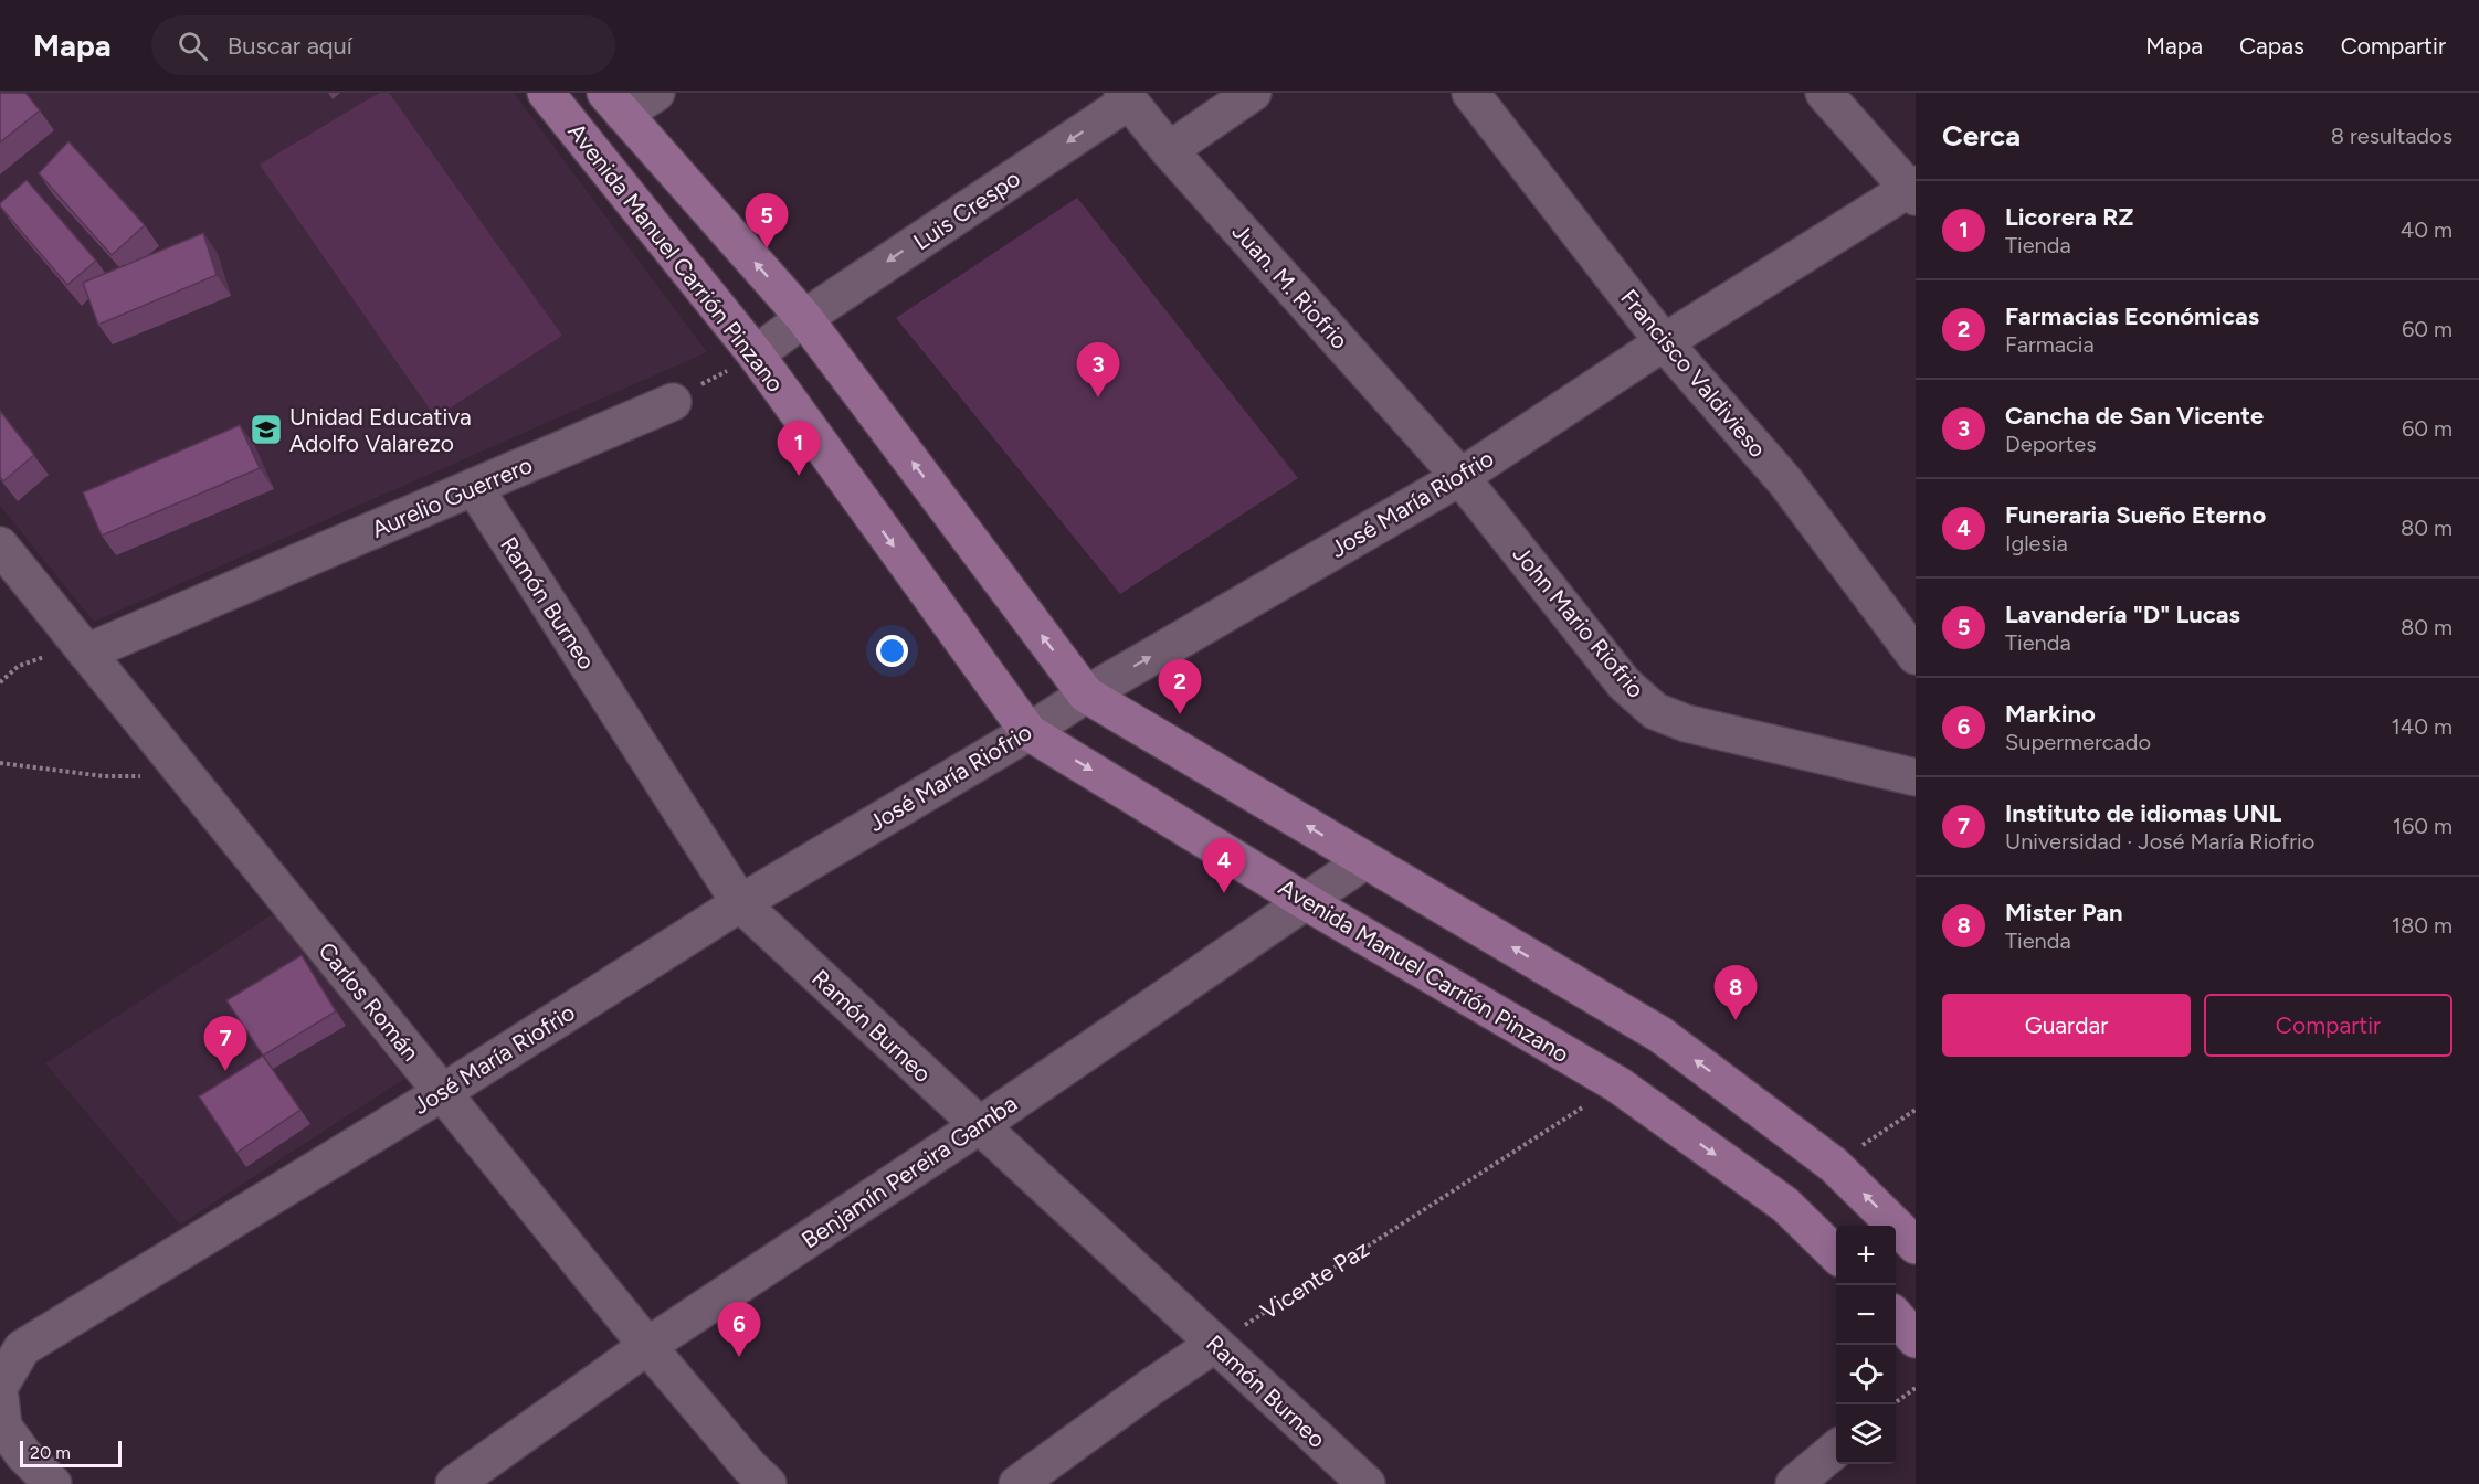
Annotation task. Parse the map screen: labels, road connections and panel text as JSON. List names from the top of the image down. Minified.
{"streets":{"main road":["Avenida Manuel Carrión Pinzano"],"street":["Luis Crespo","Juan. M. Riofrio","Francisco Valdivieso","Aurelio Guerrero","José María Riofrio","Ramón Burneo","John Mario Riofrio","Carlos Román","Benjamín Pereira Gamba"],"path":["Vicente Paz"]},"crossings":[["Luis Crespo","Avenida Manuel Carrión Pinzano"],["Luis Crespo","Juan. M. Riofrio"],["Avenida Manuel Carrión Pinzano","José María Riofrio"],["Avenida Manuel Carrión Pinzano","Benjamín Pereira Gamba"],["Avenida Manuel Carrión Pinzano","Vicente Paz"],["Juan. M. Riofrio","José María Riofrio"],["Juan. M. Riofrio","John Mario Riofrio"],["Francisco Valdivieso","José María Riofrio"],["Aurelio Guerrero","Ramón Burneo"],["Aurelio Guerrero","Carlos Román"],["José María Riofrio","Ramón Burneo"],["José María Riofrio","John Mario Riofrio"],["José María Riofrio","Carlos Román"],["Ramón Burneo","Benjamín Pereira Gamba"],["Ramón Burneo","Vicente Paz"],["Carlos Román","Benjamín Pereira Gamba"]],"one_way":["Luis Crespo"],"places":{"school or university":["Unidad Educativa Adolfo Valarezo"]},"scale_bar":"20 m","page":{"header":"Mapa","search":"Buscar aquí","nav":["Mapa","Capas","Compartir"],"heading":["Cerca","8 resultados"],"list":[{"mark":"1","name":"Licorera RZ","note":"Tienda","value":"40 m"},{"mark":"2","name":"Farmacias Económicas","note":"Farmacia","value":"60 m"},{"mark":"3","name":"Cancha de San Vicente","note":"Deportes","value":"60 m"},{"mark":"4","name":"Funeraria Sueño Eterno","note":"Iglesia","value":"80 m"},{"mark":"5","name":"Lavandería \"D\" Lucas","note":"Tienda","value":"80 m"},{"mark":"6","name":"Markino","note":"Supermercado","value":"140 m"},{"mark":"7","name":"Instituto de idiomas UNL","note":"Universidad · José María Riofrio","value":"160 m"},{"mark":"8","name":"Mister Pan","note":"Tienda","value":"180 m"}],"pins":["5","3","1","2","4","8","7","6"],"buttons":["Guardar","Compartir"],"map_buttons":["+","−"],"scale":"20 m"}}
